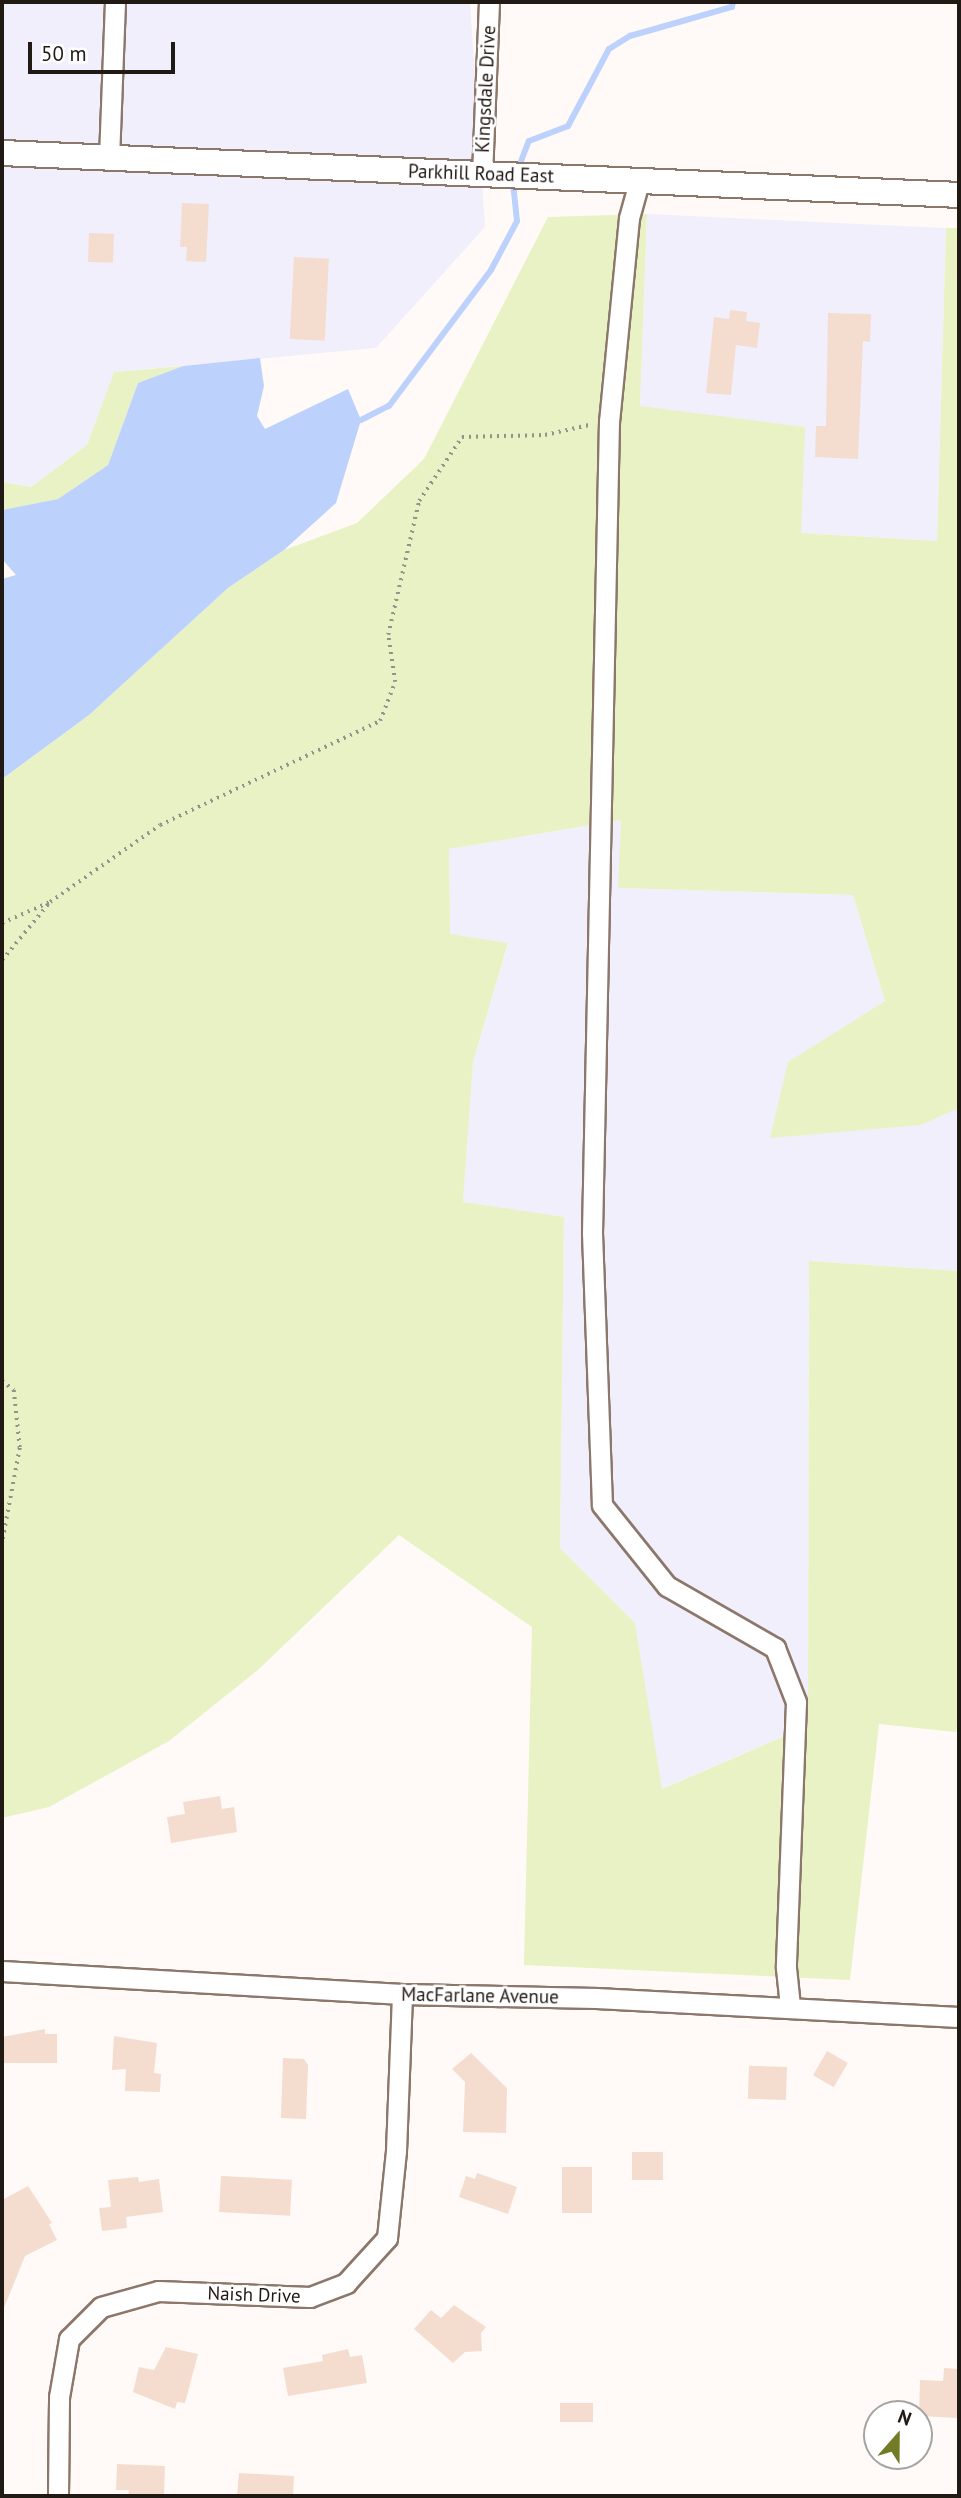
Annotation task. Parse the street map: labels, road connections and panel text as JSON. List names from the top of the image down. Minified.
{"streets":{"main road":["Parkhill Road East"],"street":["Kingsdale Drive","MacFarlane Avenue","Naish Drive"]},"crossings":[["Kingsdale Drive","Parkhill Road East"],["MacFarlane Avenue","Naish Drive"]],"scale_bar":"50 m","north":"top"}
